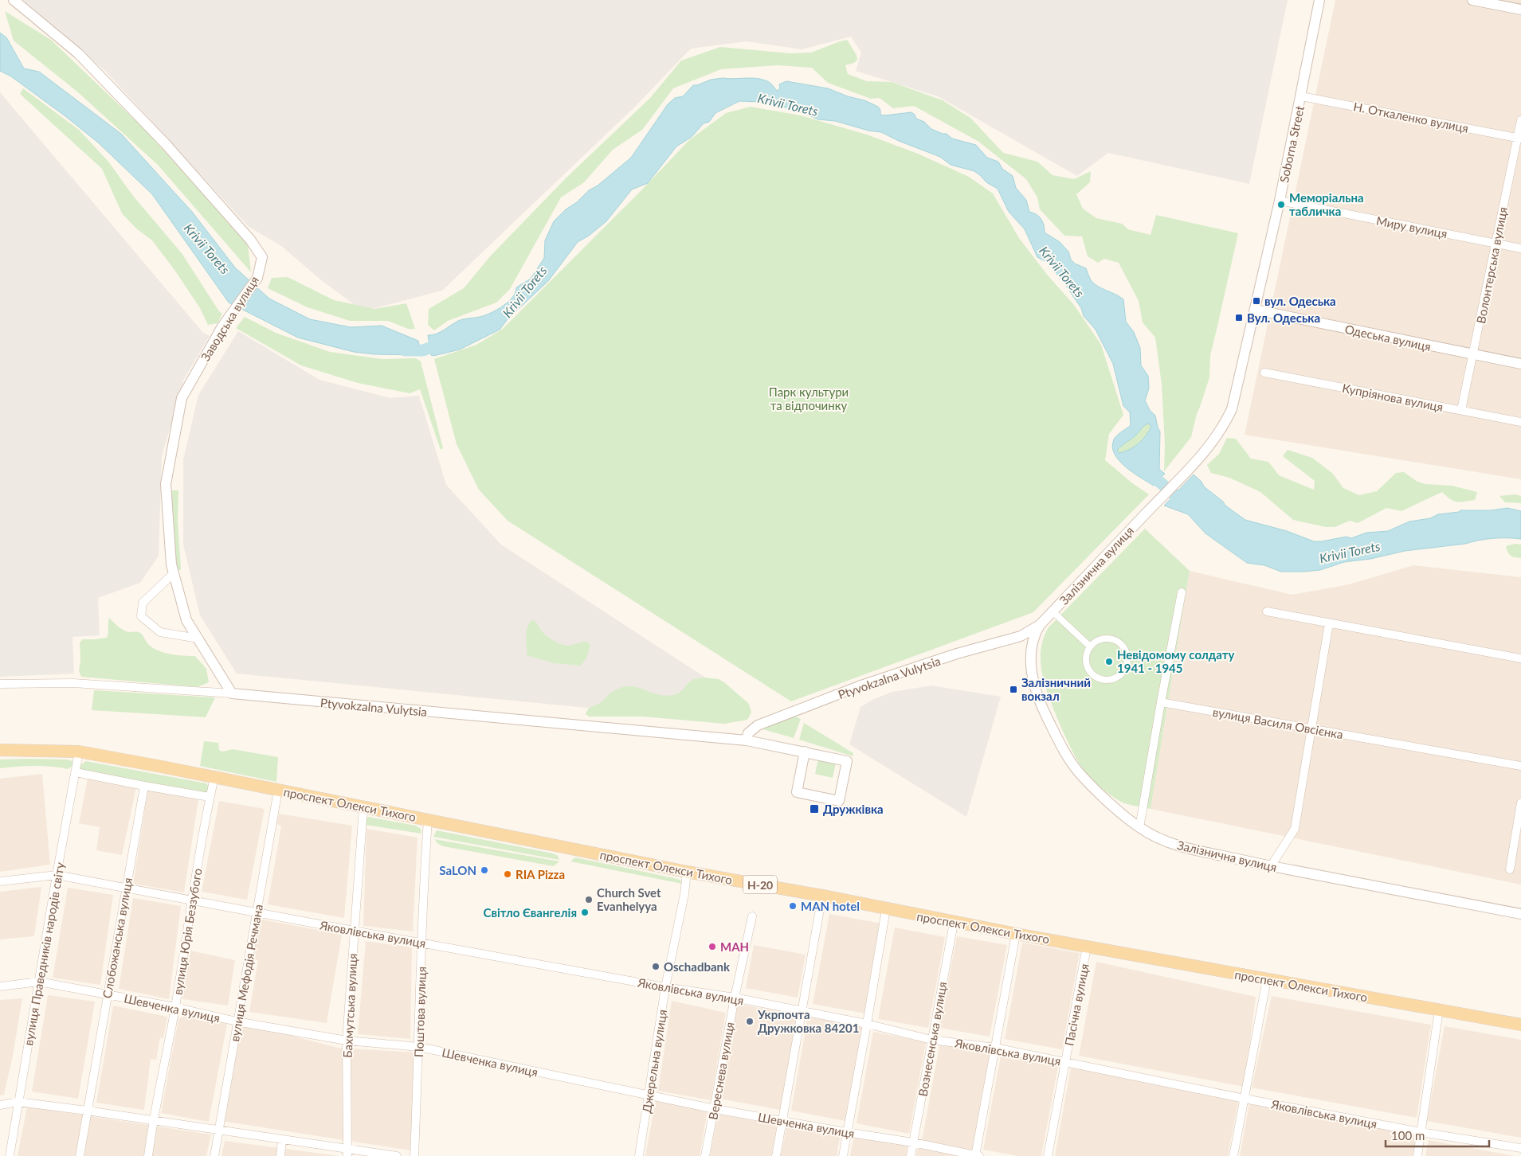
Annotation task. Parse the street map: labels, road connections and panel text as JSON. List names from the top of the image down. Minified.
{"streets":{"main road":["проспект Олекси Тихого","Н-20"],"street":["Н. Откаленко вулиця","Soborna Street","Миру вулиця","Волонтерська вулиця","Заводська вулиця","Одеська вулиця","Купріянова вулиця","Залізнична вулиця","Ptyvokzalna Vulytsia","вулиця Василя Овсієнка","вулиця Юрія Беззубого","Яковлівська вулиця","Слобожанська вулиця","вулиця Праведників народів світу","вулиця Мефодія Речмана","Пасічна вулиця","Бахмутська вулиця","Шевченка вулиця","Поштова вулиця","Вознесенська вулиця","Джерельна вулиця","Вереснева вулиця"]},"crossings":[["Н. Откаленко вулиця","Soborna Street"],["Н. Откаленко вулиця","Волонтерська вулиця"],["Soborna Street","Миру вулиця"],["Soborna Street","Одеська вулиця"],["Soborna Street","Залізнична вулиця"],["Миру вулиця","Волонтерська вулиця"],["Волонтерська вулиця","Одеська вулиця"],["Волонтерська вулиця","Купріянова вулиця"],["Заводська вулиця","Ptyvokzalna Vulytsia"],["Залізнична вулиця","Ptyvokzalna Vulytsia"],["проспект Олекси Тихого","вулиця Юрія Беззубого"],["проспект Олекси Тихого","вулиця Праведників народів світу"],["проспект Олекси Тихого","вулиця Мефодія Речмана"],["проспект Олекси Тихого","Пасічна вулиця"],["проспект Олекси Тихого","Бахмутська вулиця"],["проспект Олекси Тихого","Поштова вулиця"],["проспект Олекси Тихого","Вознесенська вулиця"],["проспект Олекси Тихого","Джерельна вулиця"],["вулиця Юрія Беззубого","Яковлівська вулиця"],["вулиця Юрія Беззубого","Шевченка вулиця"],["Яковлівська вулиця","Слобожанська вулиця"],["Яковлівська вулиця","вулиця Праведників народів світу"],["Яковлівська вулиця","вулиця Мефодія Речмана"],["Яковлівська вулиця","Пасічна вулиця"],["Яковлівська вулиця","Бахмутська вулиця"],["Яковлівська вулиця","Поштова вулиця"],["Яковлівська вулиця","Вознесенська вулиця"],["Яковлівська вулиця","Джерельна вулиця"],["Яковлівська вулиця","Вереснева вулиця"],["Слобожанська вулиця","Шевченка вулиця"],["вулиця Праведників народів світу","Шевченка вулиця"],["вулиця Мефодія Речмана","Шевченка вулиця"],["Бахмутська вулиця","Шевченка вулиця"],["Шевченка вулиця","Поштова вулиця"],["Шевченка вулиця","Вознесенська вулиця"],["Шевченка вулиця","Джерельна вулиця"],["Шевченка вулиця","Вереснева вулиця"]],"water":["Krivii Torets"],"parks":["Парк культури та відпочинку"],"places":{"other":["Меморіальна табличка","Невідомому солдату 1941 - 1945","SaLON","RIA Pizza","Church Svet Evanhelyya","MAN hotel","Світло Євангелія","МАН","Oschadbank","Укрпочта Дружковка 84201"],"transit":["вул. Одеська","Вул. Одеська","Залізничний вокзал","Дружківка"]},"scale_bar":"100 m"}
